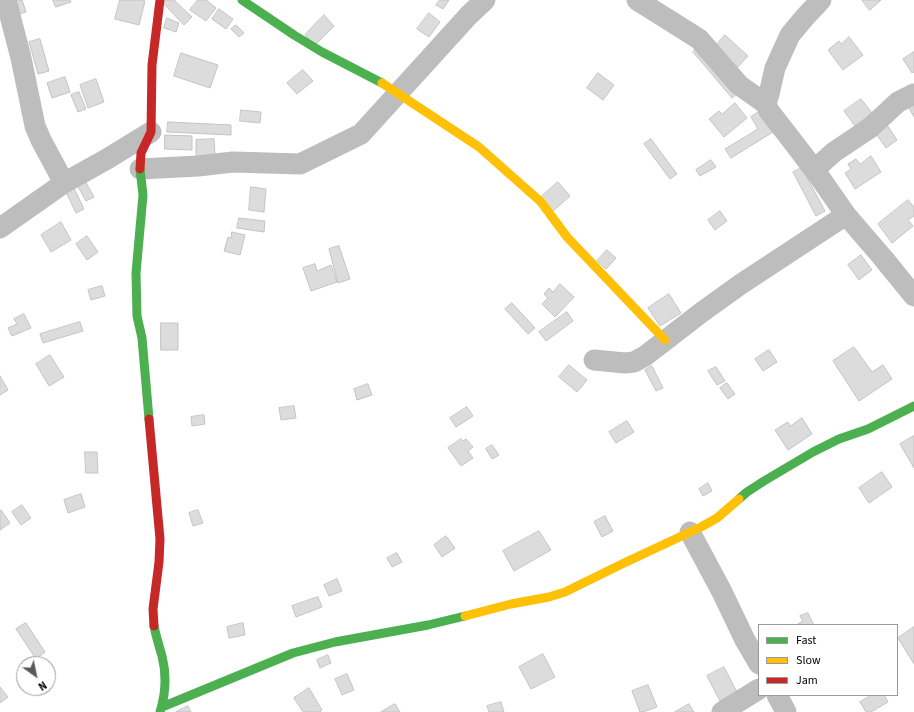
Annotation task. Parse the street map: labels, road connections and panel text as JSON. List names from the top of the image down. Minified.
{"legend":["Fast","Slow","Jam"],"north":"bottom right"}
